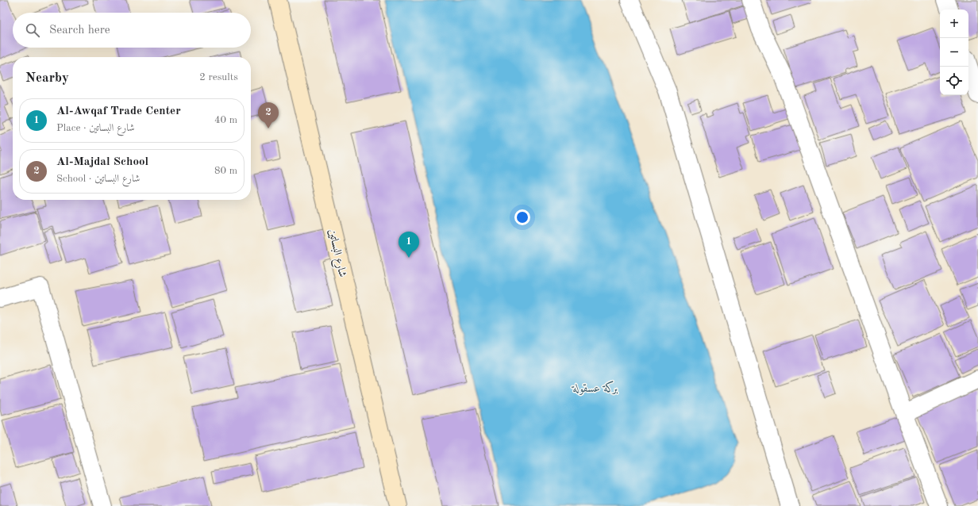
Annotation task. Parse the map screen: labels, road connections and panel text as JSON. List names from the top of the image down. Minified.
{"streets":{"main road":["شارع البساتين"]},"water":["بركة عسقولة"],"page":{"map_buttons":["+","−"],"search":"Search here","heading":["Nearby","2 results"],"list":[{"mark":"1","name":"Al-Awqaf Trade Center","note":"Place · شارع البساتين","value":"40 m"},{"mark":"2","name":"Al-Majdal School","note":"School · شارع البساتين","value":"80 m"}],"pins":["2","1"]}}
